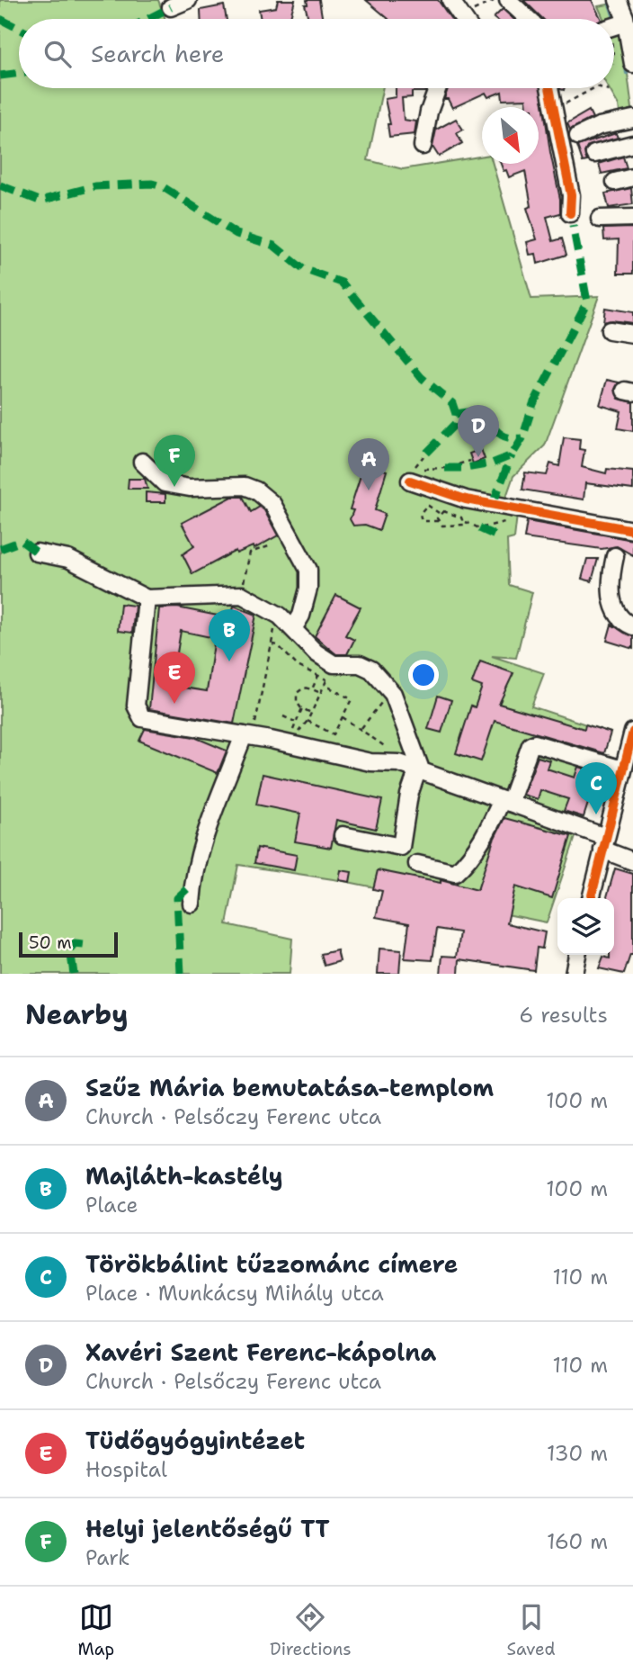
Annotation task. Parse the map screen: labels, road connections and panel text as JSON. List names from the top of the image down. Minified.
{"scale_bar":"50 m","north":"bottom right","page":{"search":"Search here","pins":["D","F","A","B","E","C"],"scale":"50 m","heading":["Nearby","6 results"],"list":[{"mark":"A","name":"Szűz Mária bemutatása-templom","note":"Church · Pelsőczy Ferenc utca","value":"100 m"},{"mark":"B","name":"Majláth-kastély","note":"Place","value":"100 m"},{"mark":"C","name":"Törökbálint tűzzománc címere","note":"Place · Munkácsy Mihály utca","value":"110 m"},{"mark":"D","name":"Xavéri Szent Ferenc-kápolna","note":"Church · Pelsőczy Ferenc utca","value":"110 m"},{"mark":"E","name":"Tüdőgyógyintézet","note":"Hospital","value":"130 m"},{"mark":"F","name":"Helyi jelentőségű TT","note":"Park","value":"160 m"}],"nav":["Map","Directions","Saved"]}}
